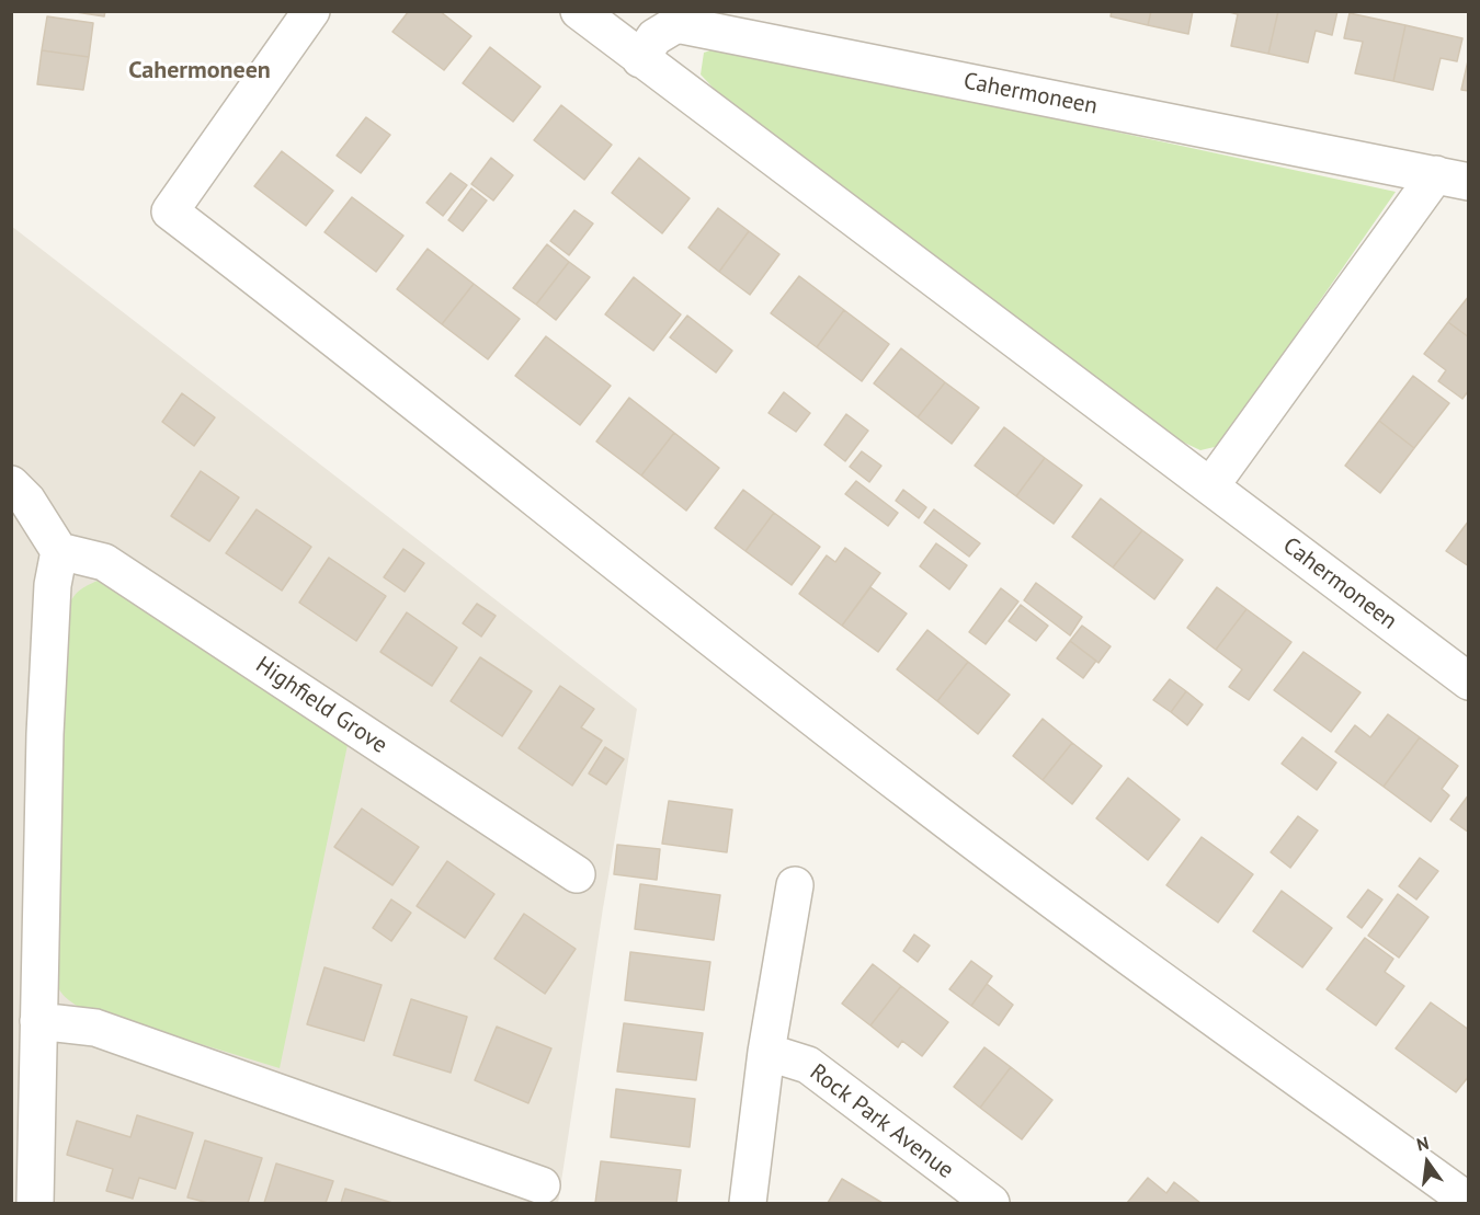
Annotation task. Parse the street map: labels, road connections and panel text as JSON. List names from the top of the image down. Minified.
{"streets":{"street":["Cahermoneen","Highfield Grove","Rock Park Avenue"]},"districts":["Cahermoneen"],"north":"top"}
